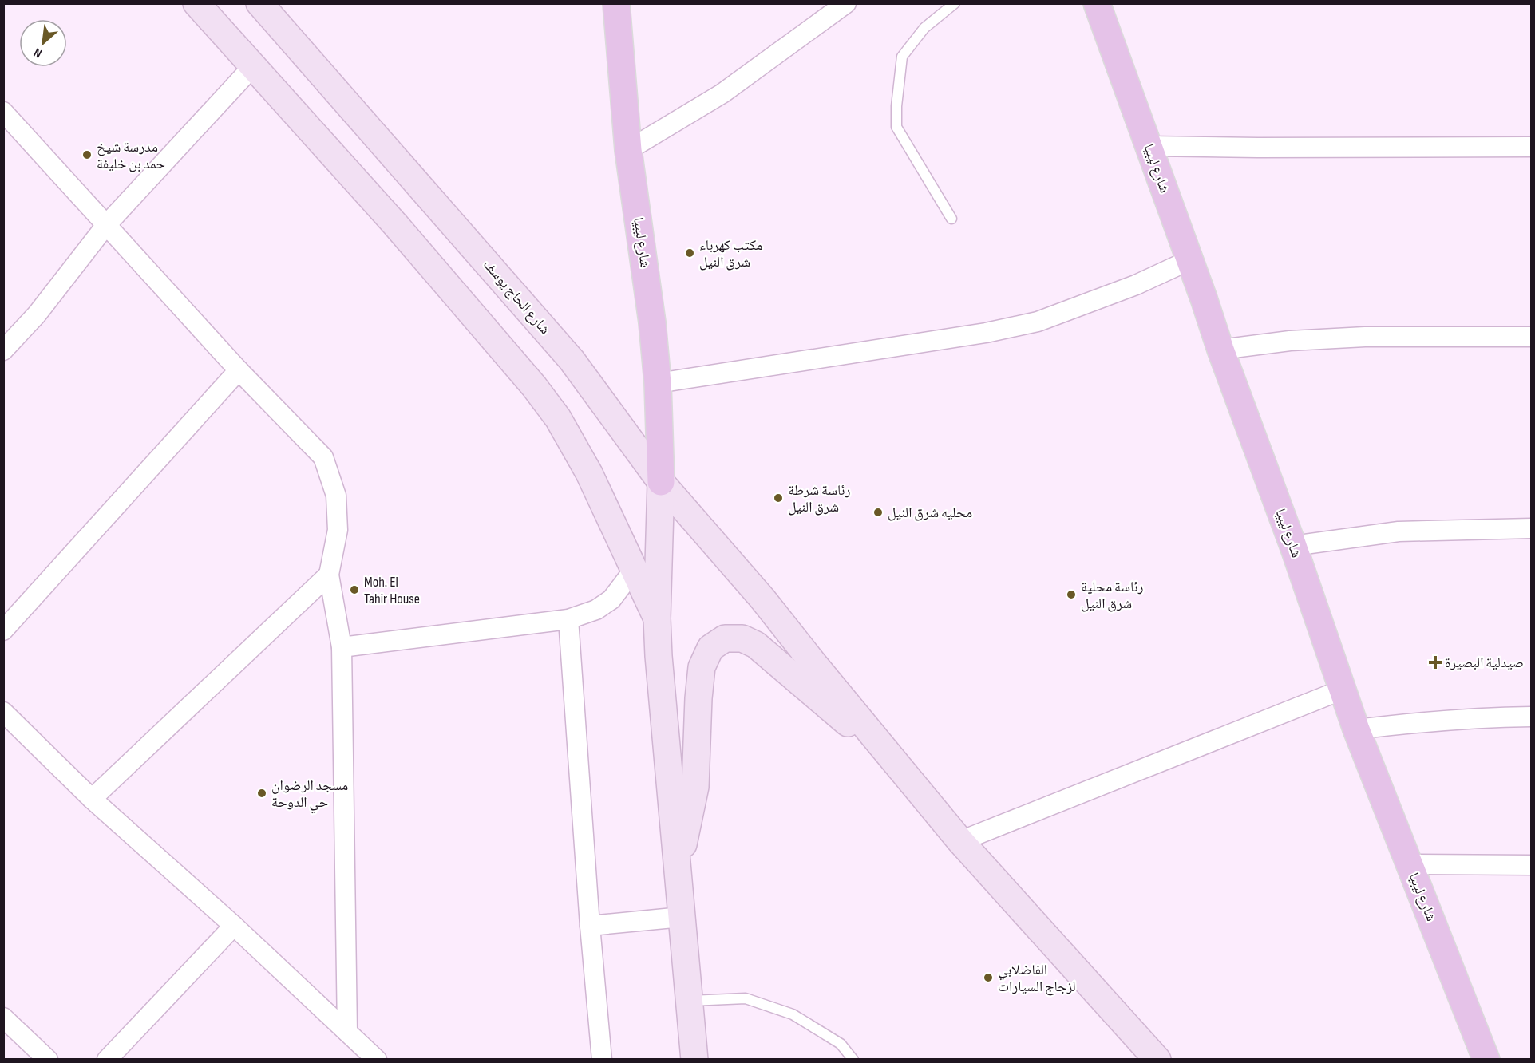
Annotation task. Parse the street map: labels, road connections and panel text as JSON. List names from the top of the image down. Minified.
{"streets":{"main road":["شارع ليبيا","شارع الحاج يوسف"]},"crossings":[["شارع ليبيا","شارع الحاج يوسف"]],"places":{"other":["مدرسة شيخ حمد بن خليفة","مكتب كهرباء شرق النيل","رئاسة شرطة شرق النيل","محليه شرق النيل","Moh. El Tahir House","رئاسة محلية شرق النيل","مسجد الرضوان حي الدوحة","الفاضلابي لزجاج السيارات"],"health":["صيدلية البصيرة"]},"north":"bottom left"}
